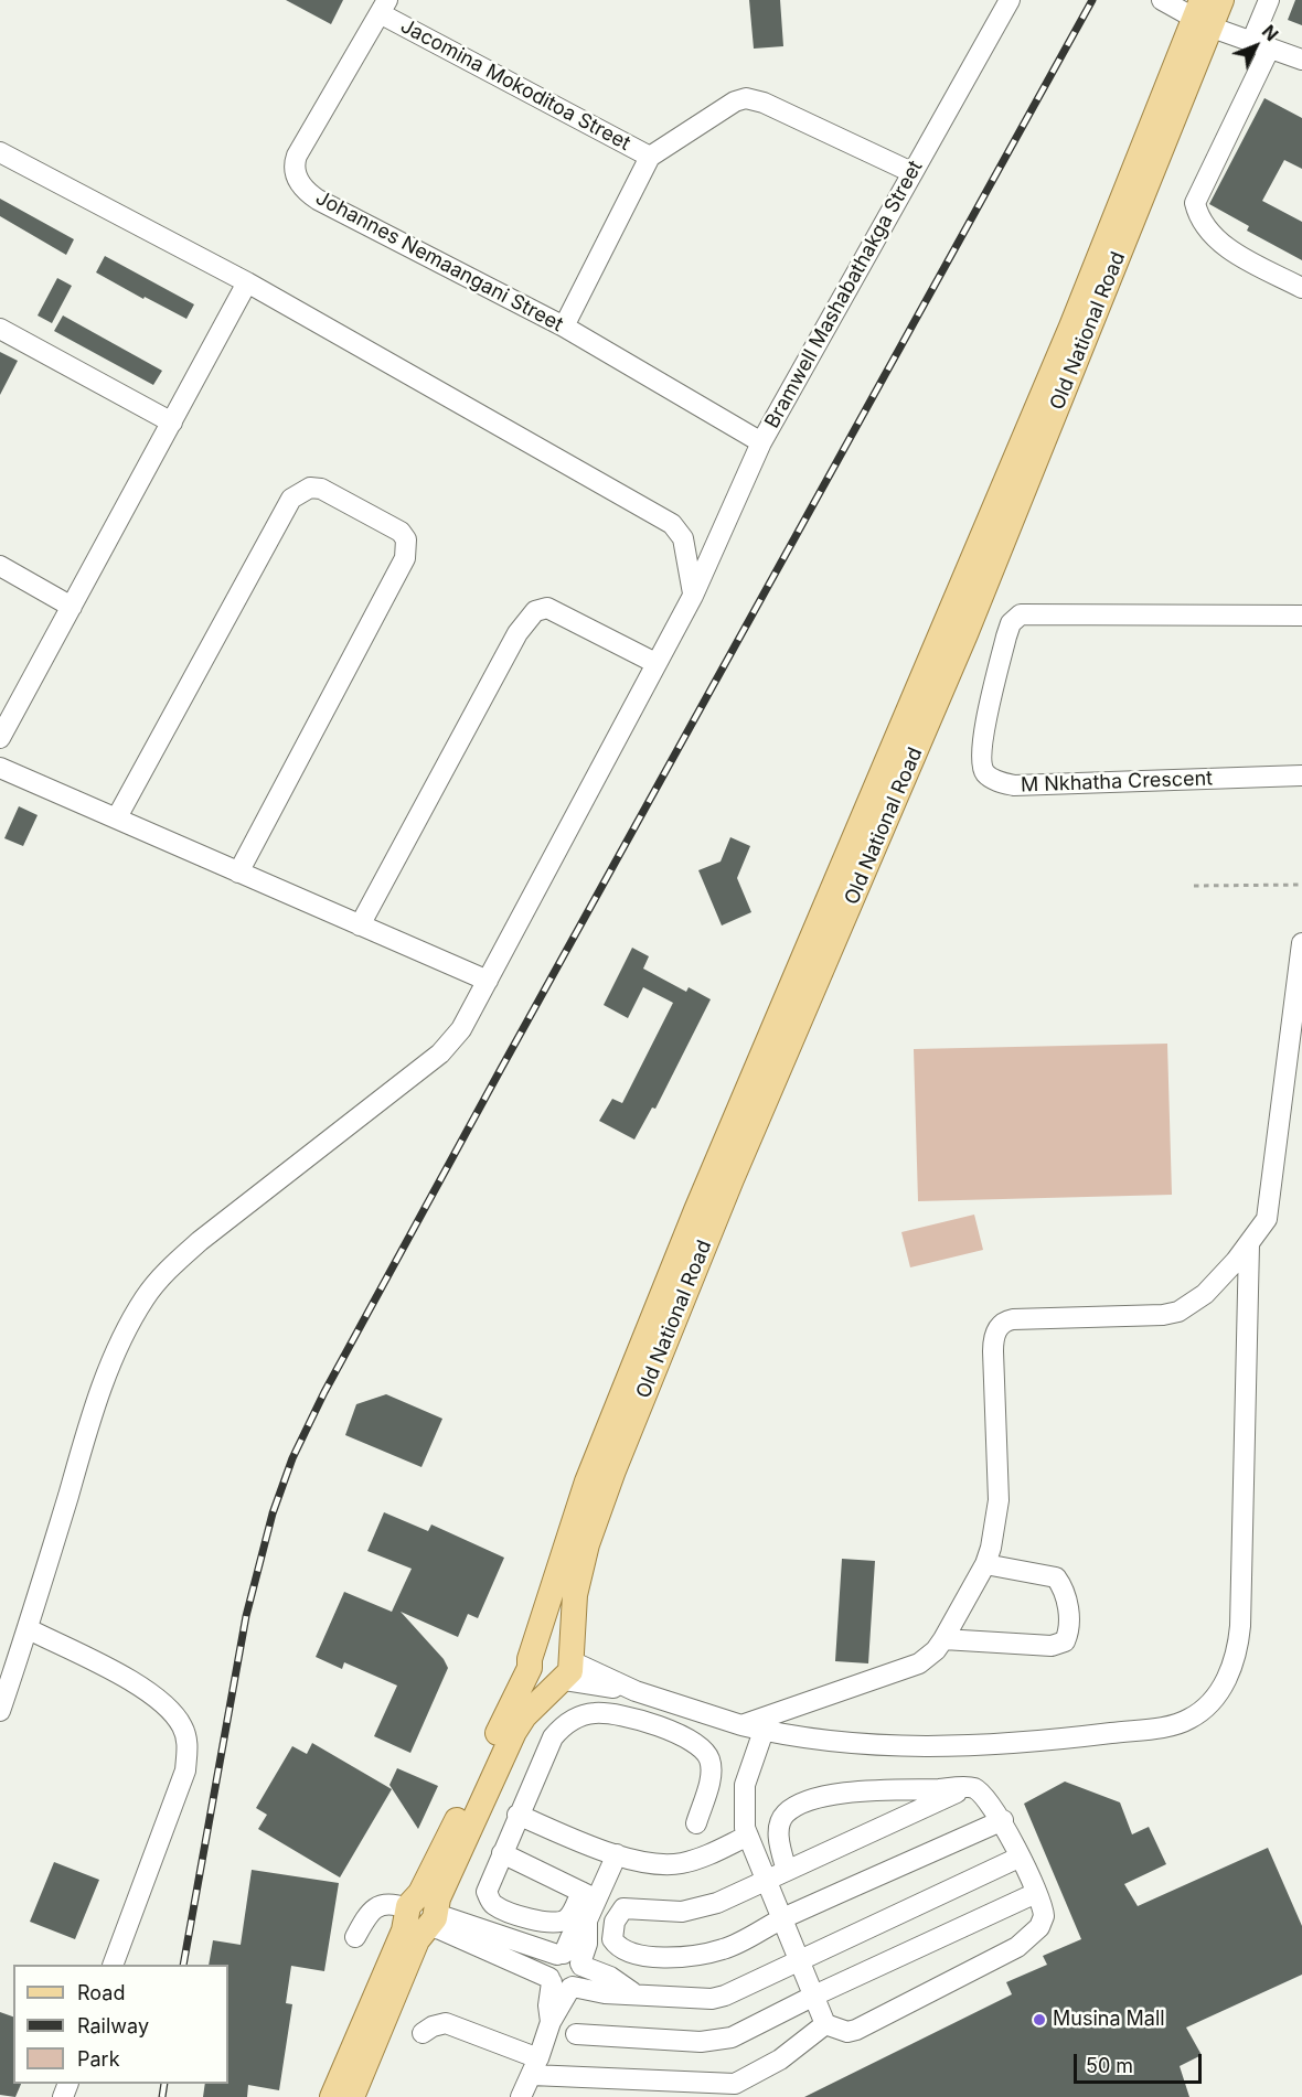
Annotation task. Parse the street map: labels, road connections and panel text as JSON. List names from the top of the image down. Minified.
{"streets":{"main road":["Old National Road"],"street":["Jacomina Mokoditoa Street","Johannes Nemaangani Street","Bramwell Mashabathakga Street","M Nkhatha Crescent"]},"crossings":[["Jacomina Mokoditoa Street","Johannes Nemaangani Street"],["Jacomina Mokoditoa Street","Bramwell Mashabathakga Street"],["Johannes Nemaangani Street","Bramwell Mashabathakga Street"]],"places":["Musina Mall"],"legend":["Road","Railway","Park"],"scale_bar":"50 m","north":"top right"}
